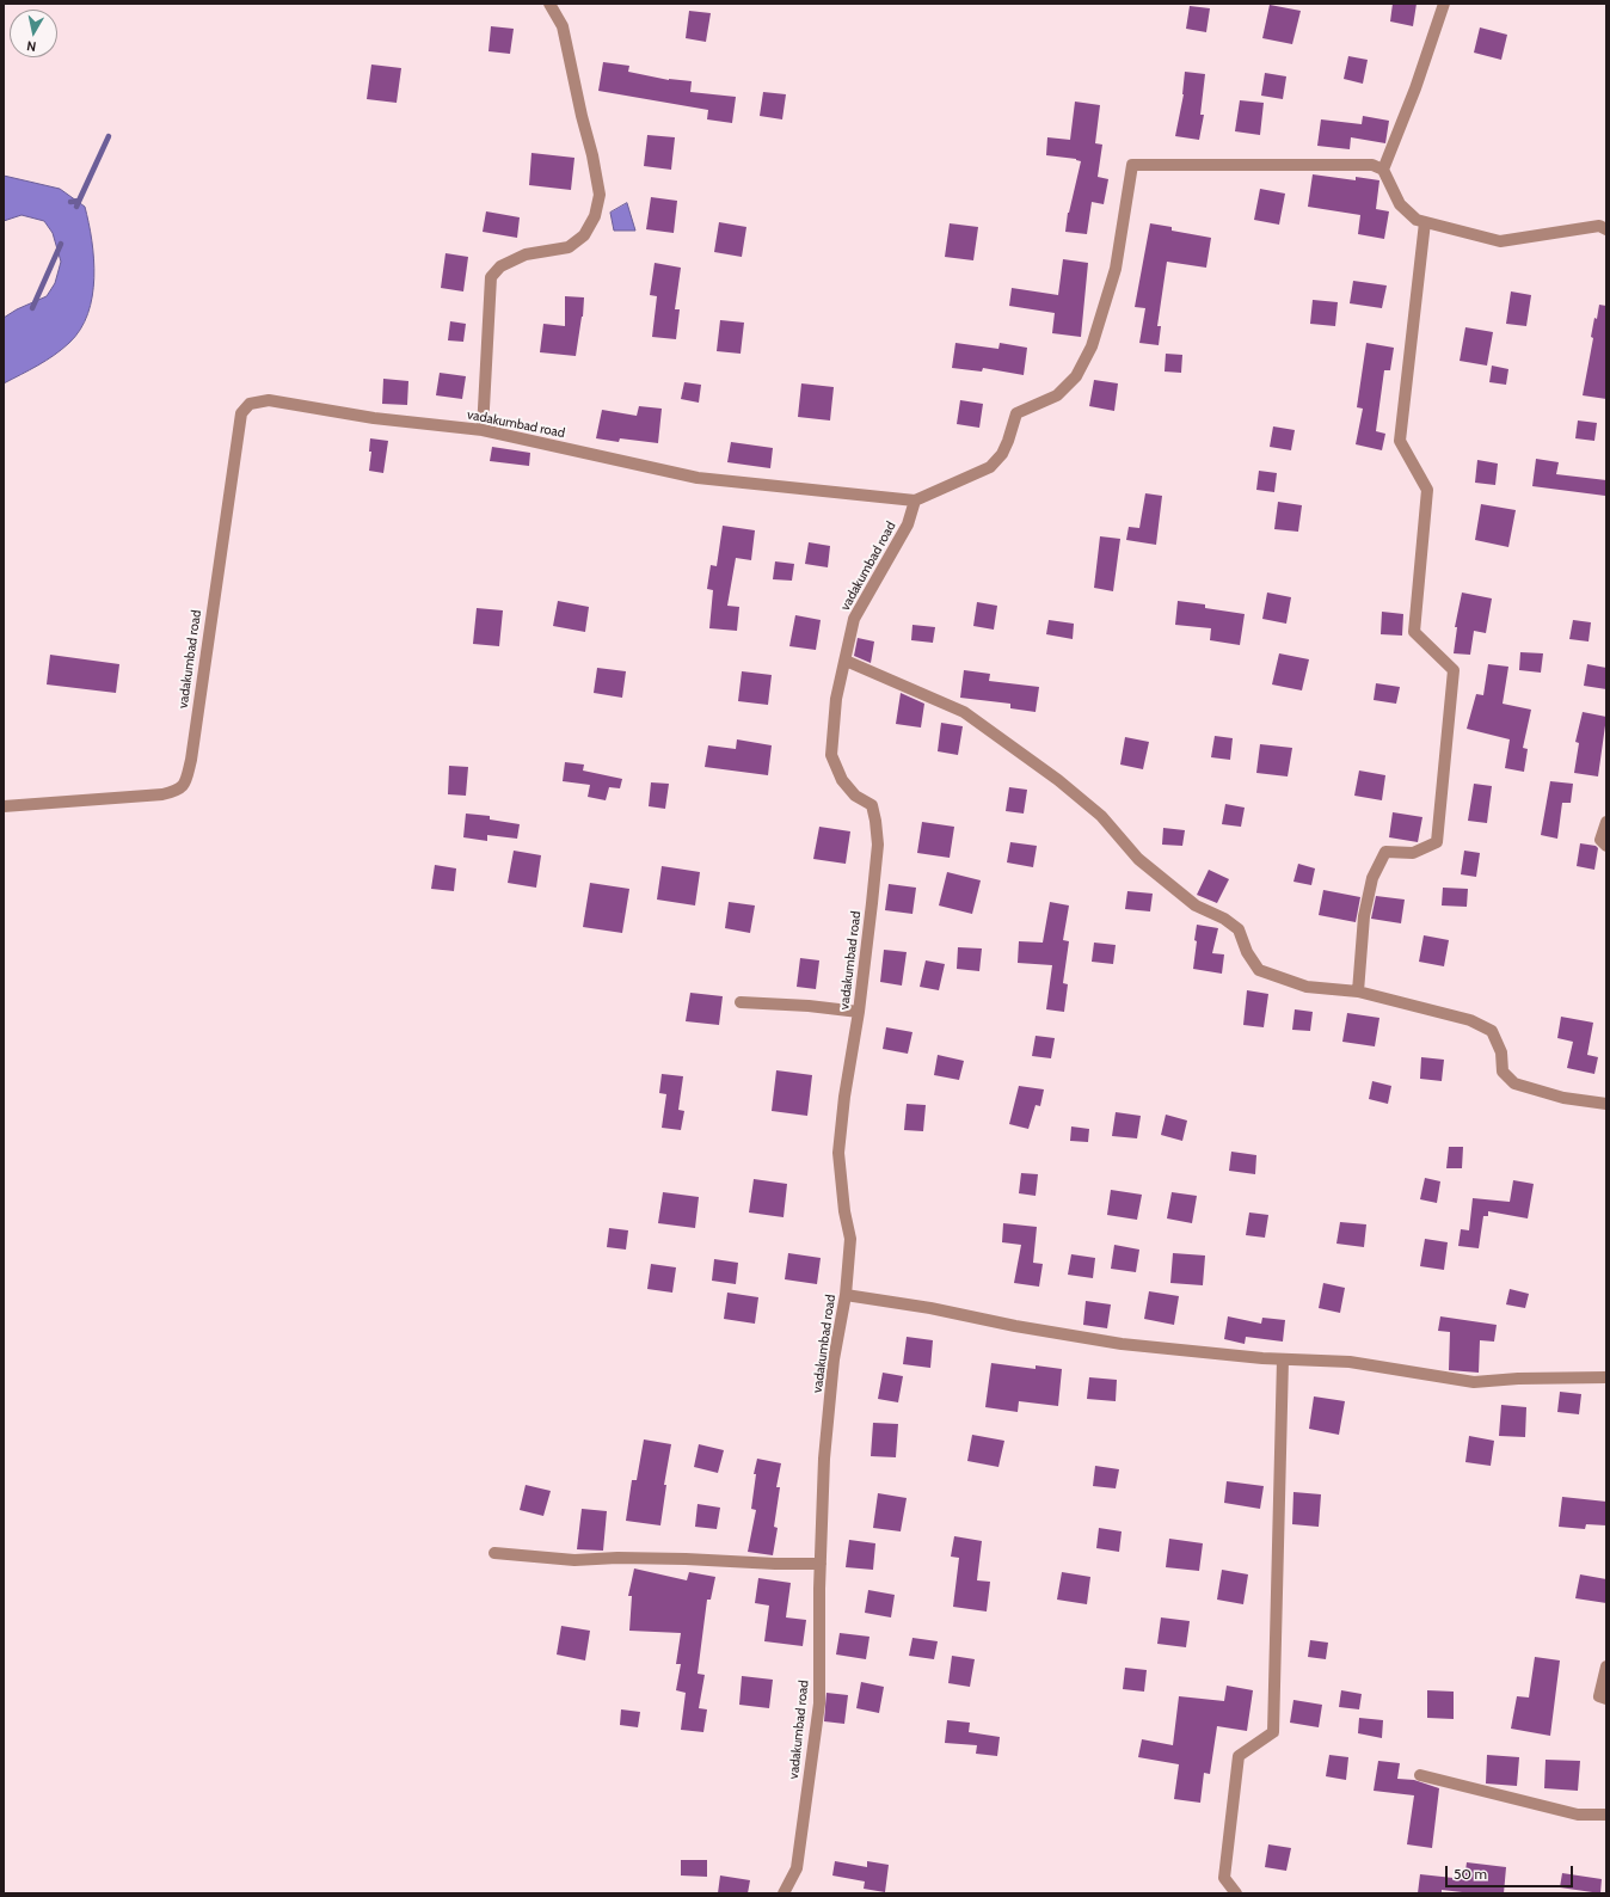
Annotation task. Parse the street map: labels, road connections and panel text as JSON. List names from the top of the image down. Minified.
{"streets":{"street":["vadakumbad road"]},"scale_bar":"50 m","north":"bottom"}
